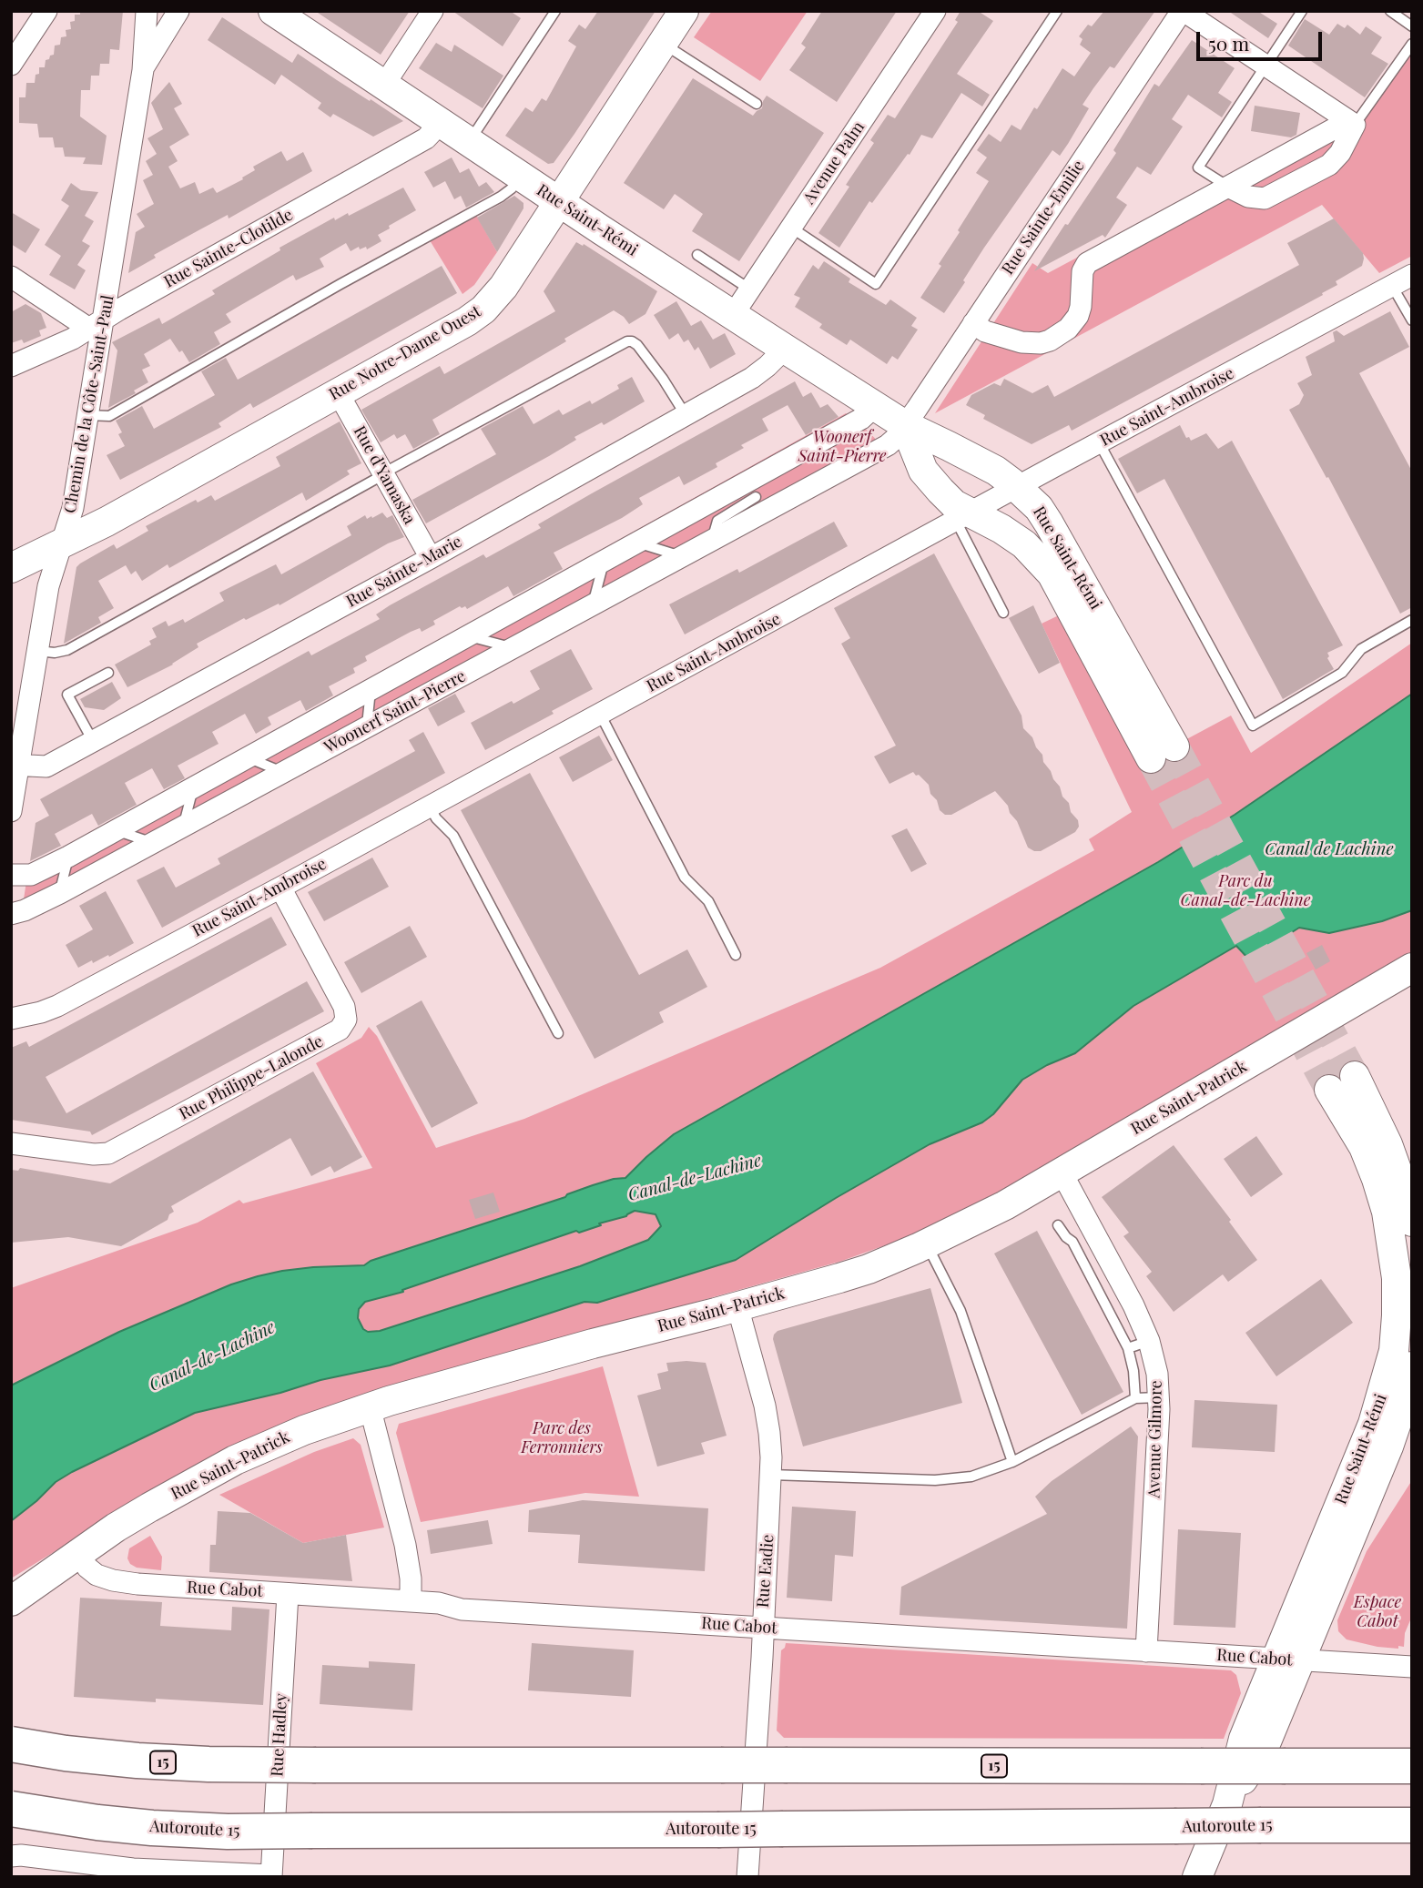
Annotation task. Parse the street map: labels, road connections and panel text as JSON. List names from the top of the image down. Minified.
{"streets":{"highway":["15","Autoroute 15"],"main road":["Rue Saint-Rémi","Rue Notre-Dame Ouest","Rue Saint-Patrick"],"street":["Avenue Palm","Rue Sainte-Emilie","Rue Sainte-Clotilde","Chemin de la Côte-Saint-Paul","Rue Saint-Ambroise","Rue d'Yamaska","Rue Sainte-Marie","Woonerf Saint-Pierre","Rue Philippe-Lalonde","Avenue Gilmore","Rue Eadie","Rue Cabot","Rue Hadley"]},"crossings":[["Avenue Palm","Rue Saint-Rémi"],["Rue Sainte-Emilie","Rue Saint-Rémi"],["Rue Sainte-Emilie","Woonerf Saint-Pierre"],["Rue Saint-Rémi","Rue Sainte-Clotilde"],["Rue Saint-Rémi","Rue Notre-Dame Ouest"],["Rue Saint-Rémi","Rue Saint-Ambroise"],["Rue Saint-Rémi","Rue Sainte-Marie"],["Rue Saint-Rémi","Woonerf Saint-Pierre"],["Rue Saint-Rémi","Rue Cabot"],["Rue Sainte-Clotilde","Chemin de la Côte-Saint-Paul"],["Rue Notre-Dame Ouest","Chemin de la Côte-Saint-Paul"],["Rue Notre-Dame Ouest","Rue d'Yamaska"],["Chemin de la Côte-Saint-Paul","Rue Sainte-Marie"],["Rue Saint-Ambroise","Rue Philippe-Lalonde"],["Rue d'Yamaska","Rue Sainte-Marie"],["Rue Saint-Patrick","Avenue Gilmore"],["Rue Saint-Patrick","Rue Eadie"],["Rue Saint-Patrick","Rue Cabot"],["Avenue Gilmore","Rue Cabot"],["Rue Eadie","Rue Cabot"],["Rue Cabot","Rue Hadley"]],"water":["Canal de Lachine","Canal-de-Lachine"],"parks":["Woonerf Saint-Pierre","Parc du Canal-de-Lachine","Parc des Ferronniers","Espace Cabot"],"scale_bar":"50 m"}
